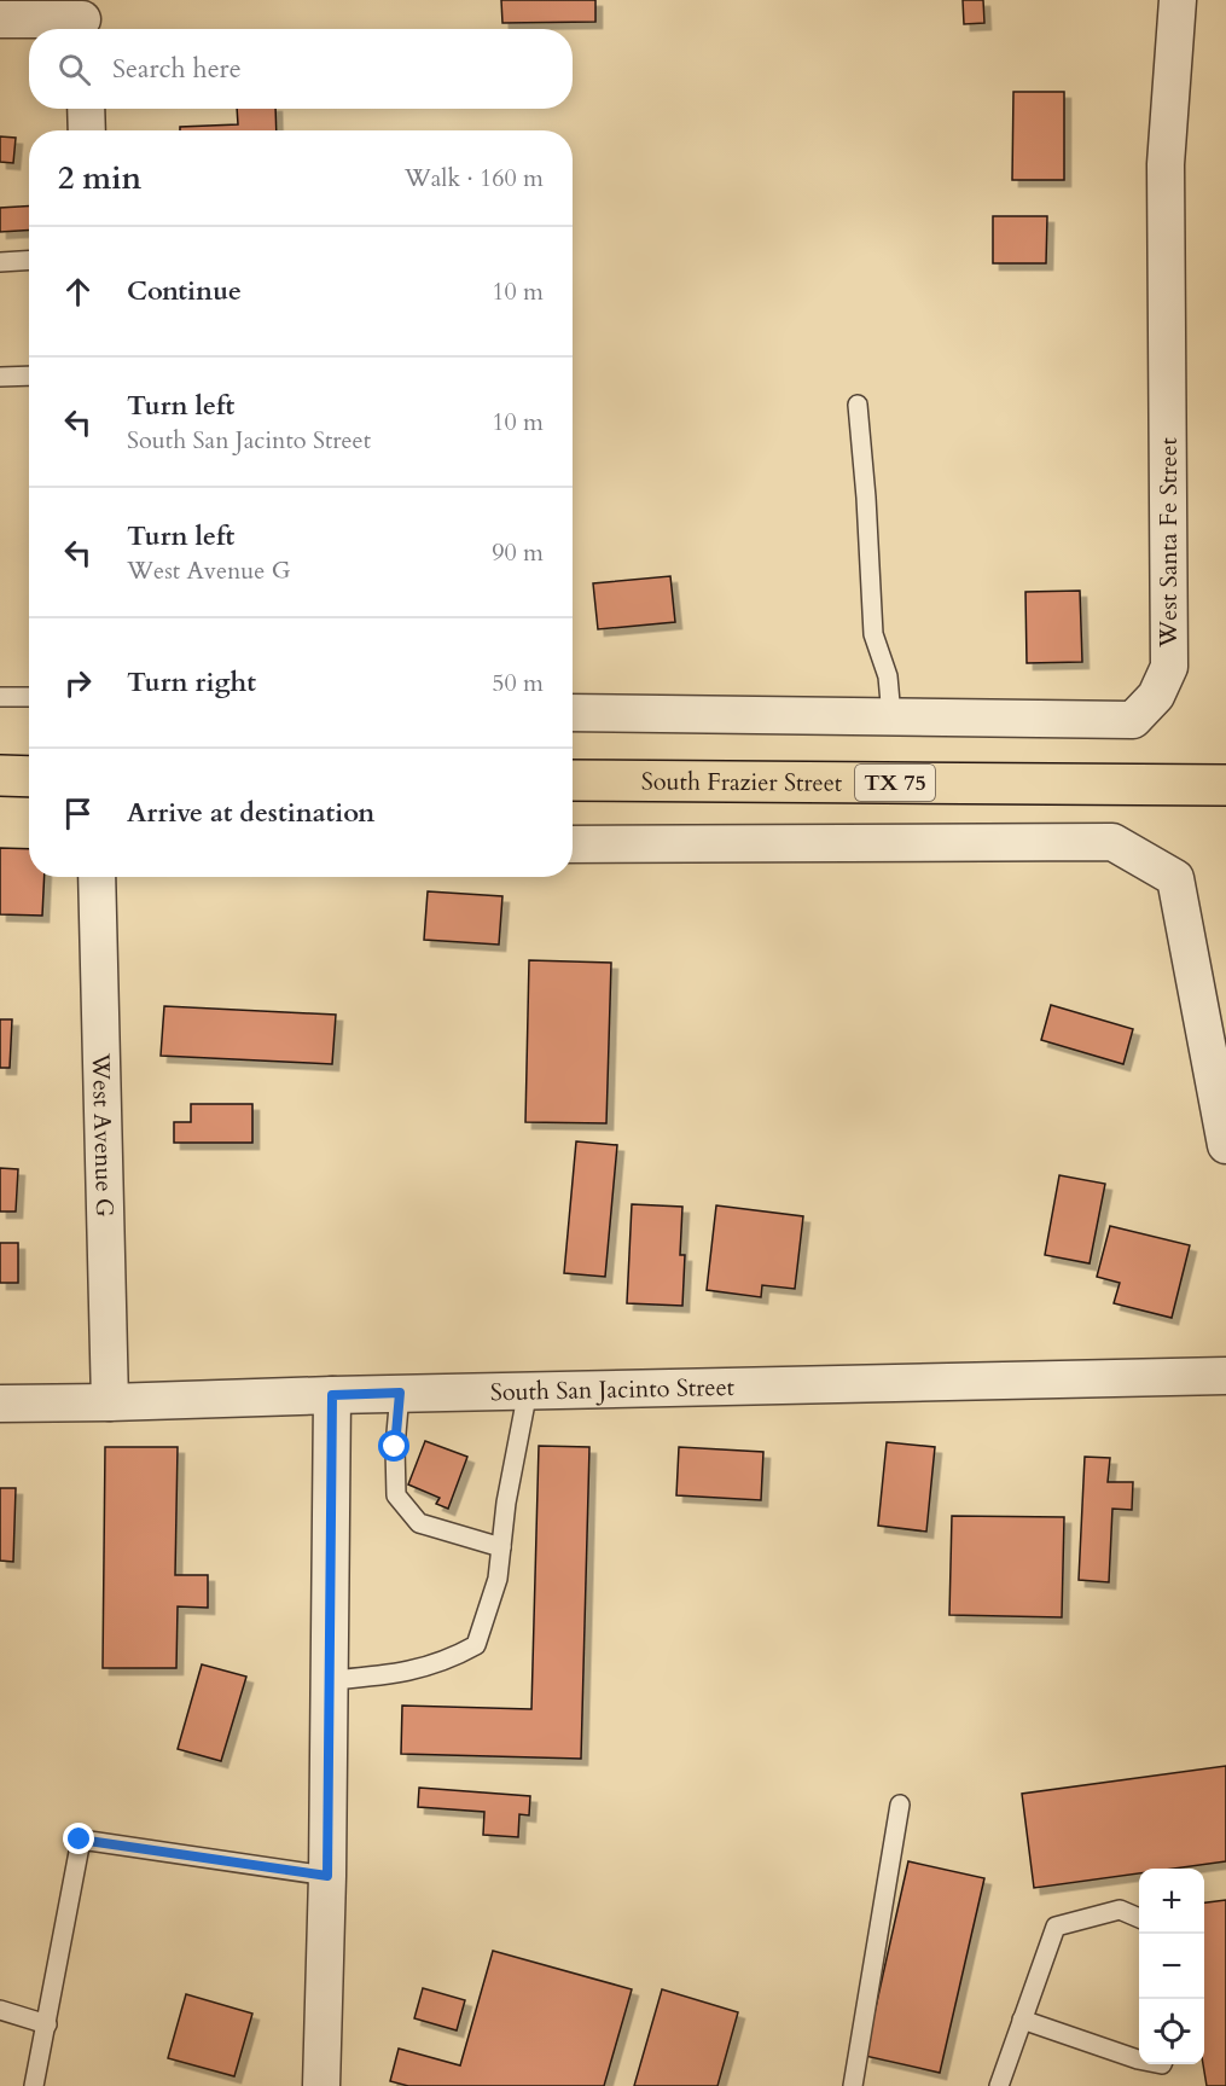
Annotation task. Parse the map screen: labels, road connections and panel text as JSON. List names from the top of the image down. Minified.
{"streets":{"main road":["South Frazier Street","TX 75"],"street":["West Santa Fe Street","West Avenue G","South San Jacinto Street"]},"crossings":[["West Avenue G","South San Jacinto Street"]],"page":{"search":"Search here","heading":["2 min","Walk · 160 m"],"list":[["Continue","10 m"],["Turn left","South San Jacinto Street","10 m"],["Turn left","West Avenue G","90 m"],["Turn right","50 m"],"Arrive at destination"],"map_buttons":["+","−"]}}
